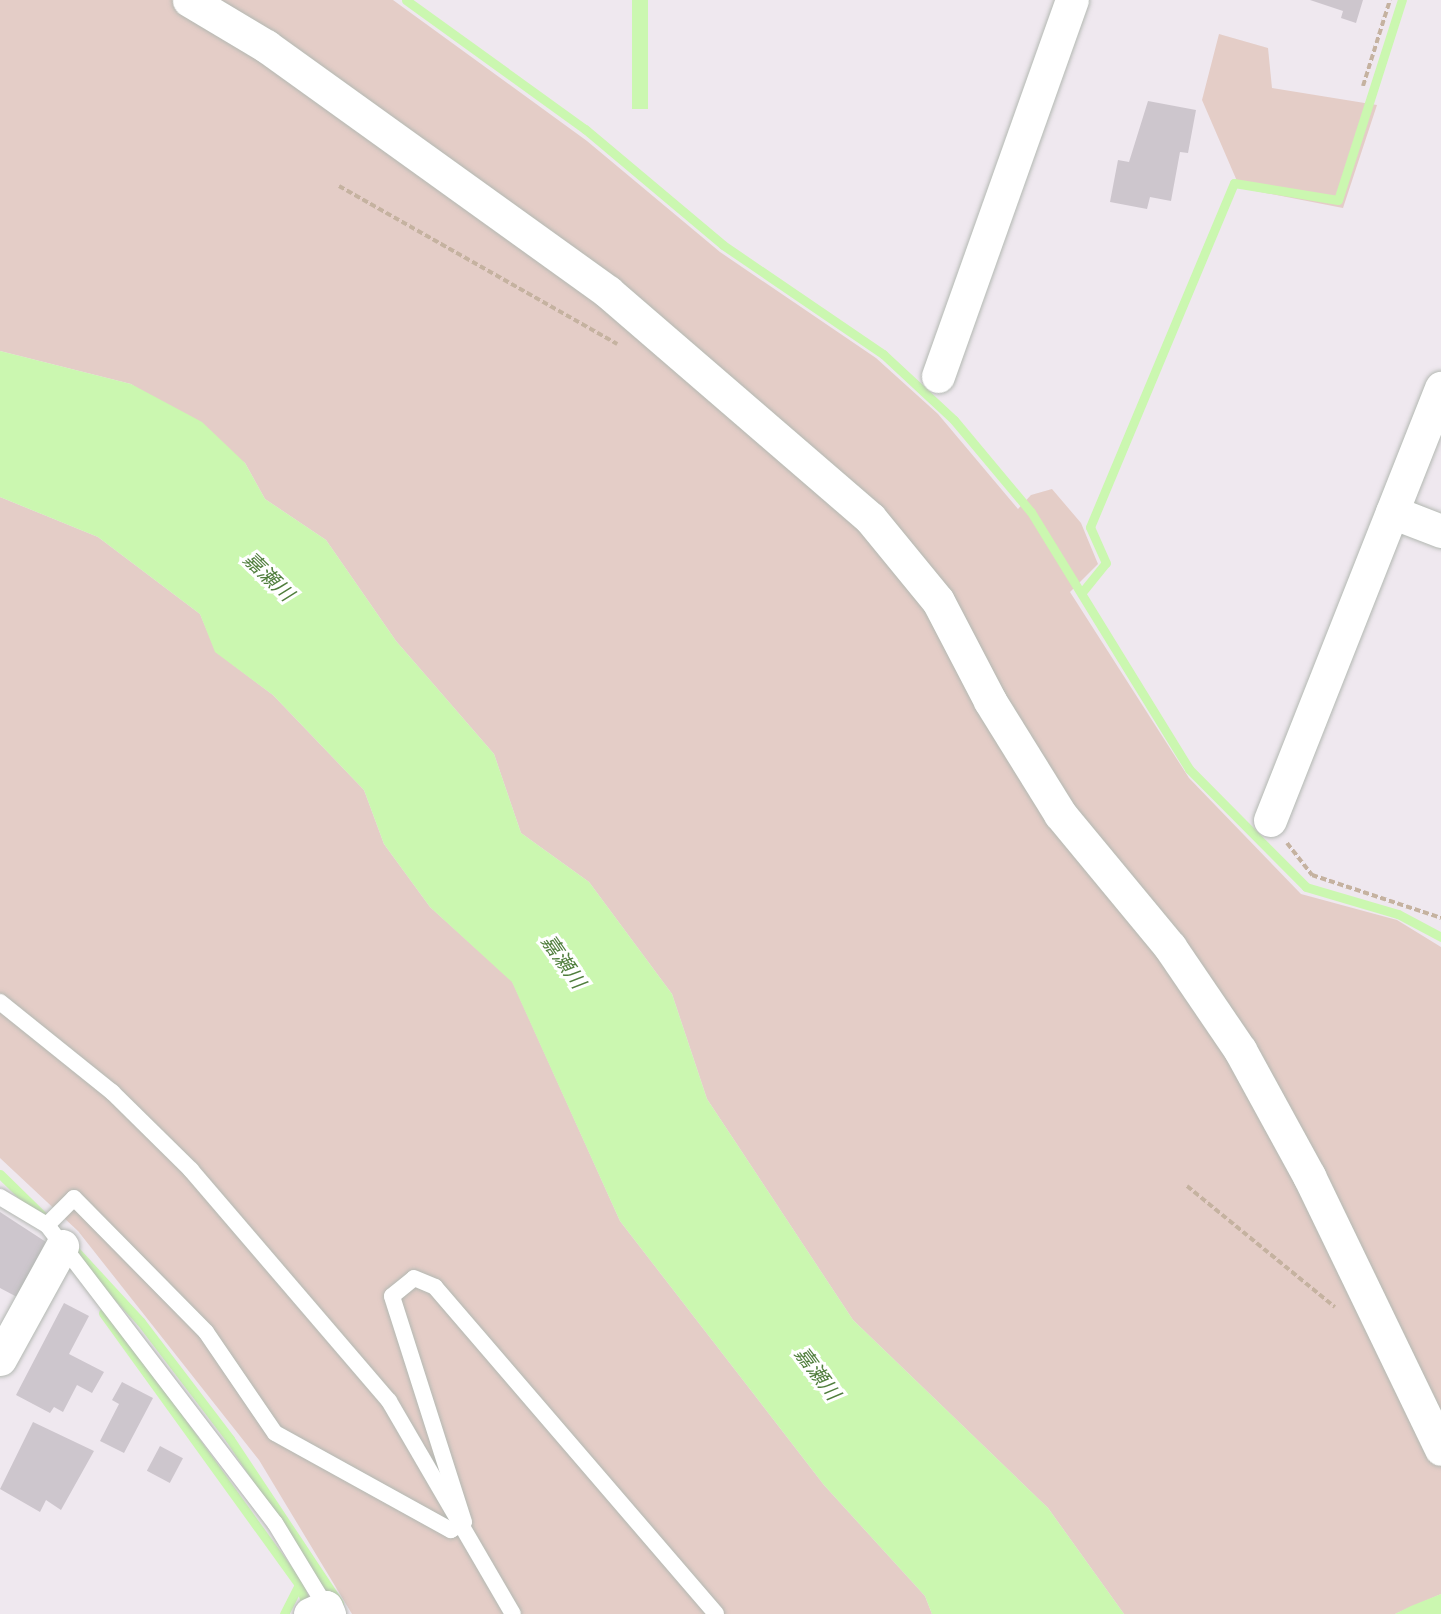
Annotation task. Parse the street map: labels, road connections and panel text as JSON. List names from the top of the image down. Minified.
{"water":["嘉瀬川"]}
